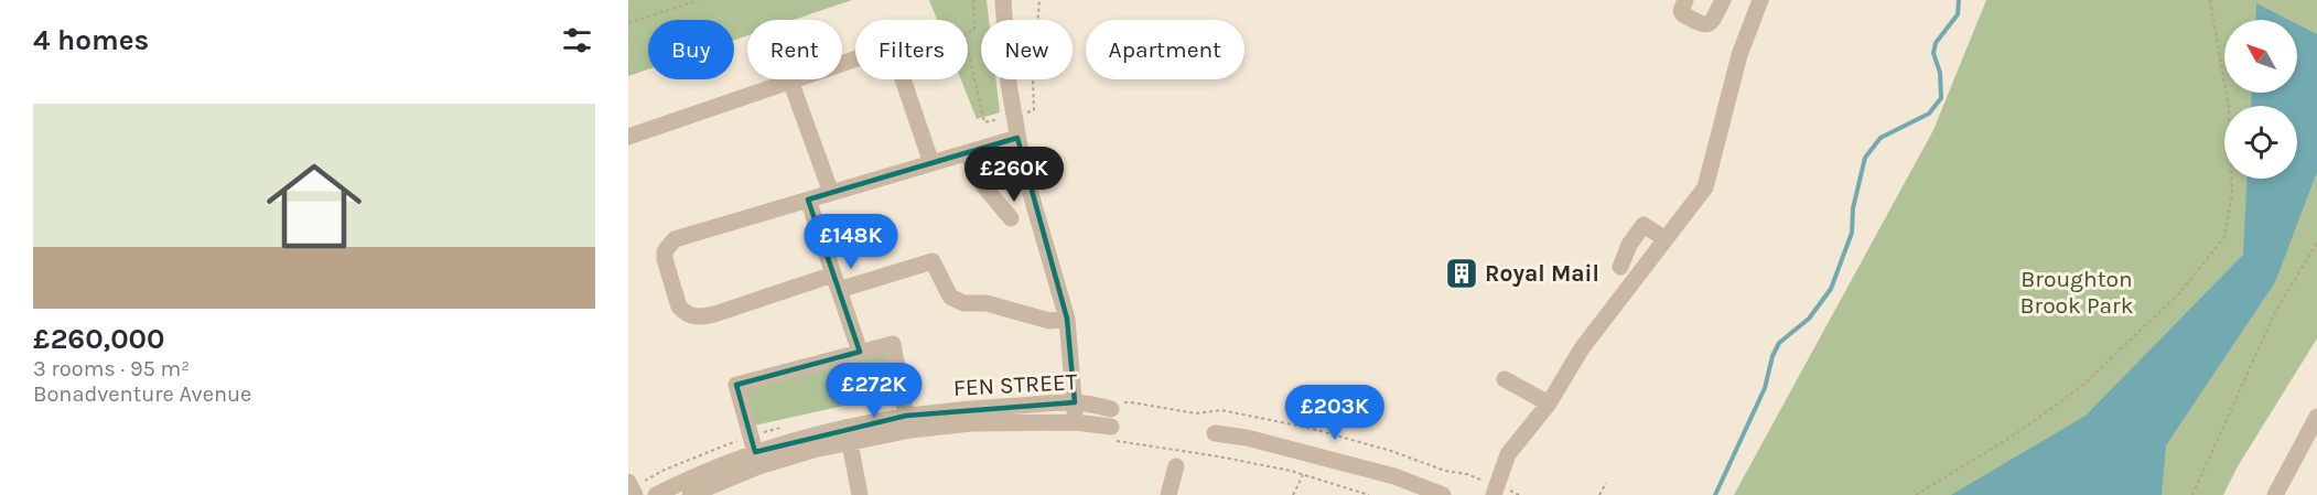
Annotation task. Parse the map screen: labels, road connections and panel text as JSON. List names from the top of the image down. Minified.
{"streets":{"street":["FEN STREET"]},"parks":["Broughton Brook Park"],"places":{"building":["Royal Mail"]},"north":"top left","page":{"heading":"4 homes","chip":["Buy","Rent","Filters","New","Apartment"],"list":[{"name":"£260,000","note":"3 rooms · 95 m² · Bonadventure Avenue"}],"price":["£260K","£148K","£272K","£203K"]}}
